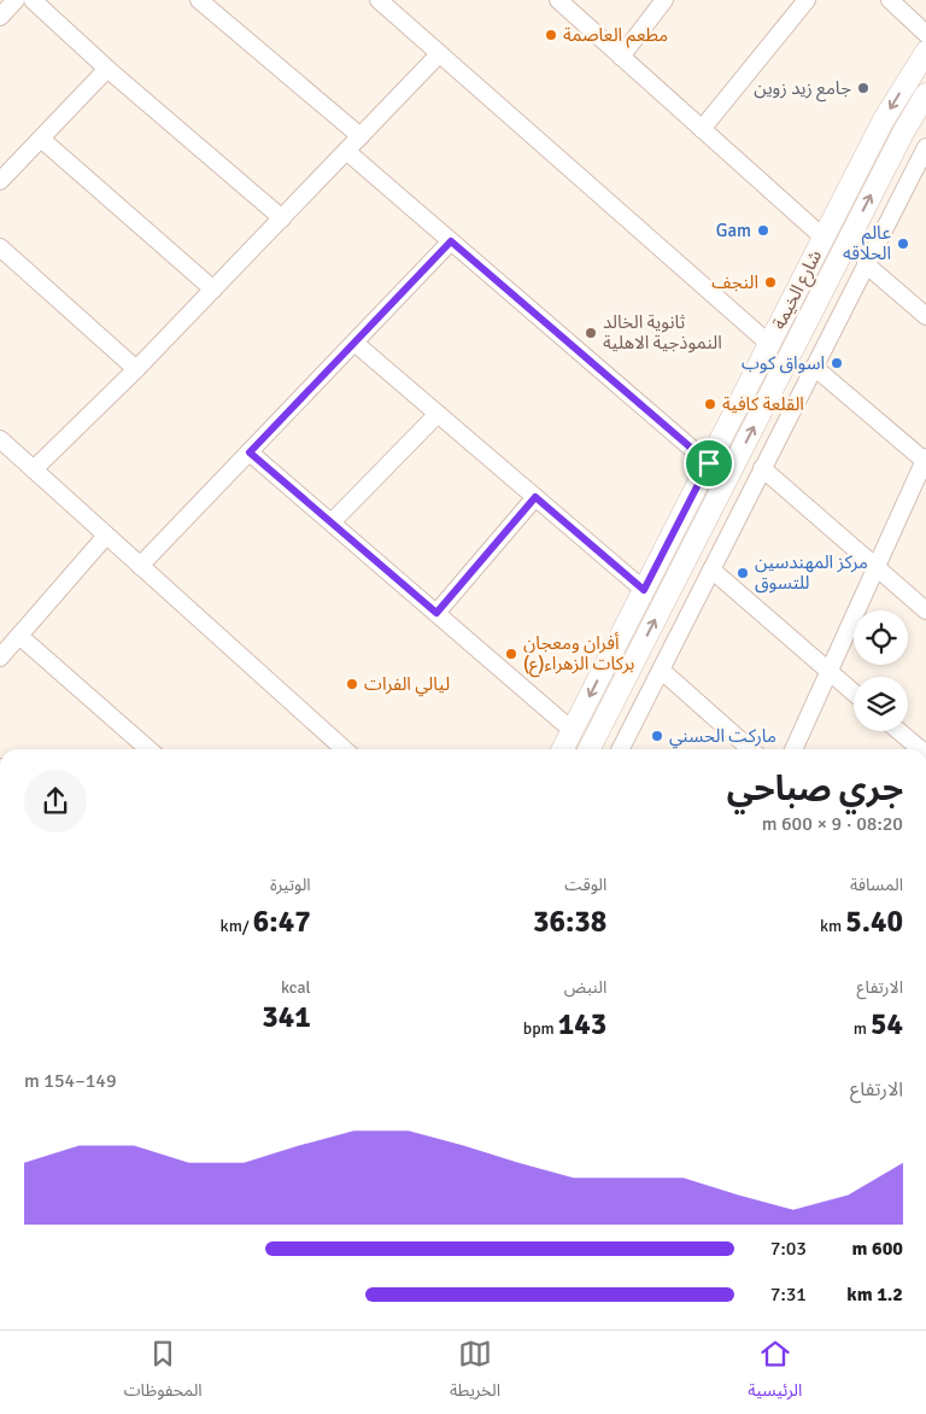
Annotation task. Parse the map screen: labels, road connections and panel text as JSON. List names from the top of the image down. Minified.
{"streets":{"street":["شارع الخيمة"]},"places":["مطعم العاصمة","جامع زيد زوين","Gam","عالم الحلاقه","النجف","ثانوية الخالد النموذجية الاهلية","اسواق كوب","القلعة كافية","مركز المهندسين للتسوق","أفران ومعجان بركات الزهراء(ع)","ليالي الفرات","ماركت الحسني"],"page":{"heading":["جري صباحي","08:20 · 9 × 600 m"],"stats":[["المسافة","5.40 km"],["الوقت","36:38"],["الوتيرة","6:47 /km"],["الارتفاع","54 m"],["النبض","143 bpm"],["kcal","341"]],"chart":["الارتفاع","149–154 m"],"list":[{"name":"600 m","note":"7:03"},{"name":"1.2 km","note":"7:31"}],"tabs":["الرئيسية","الخريطة","المحفوظات"]}}
